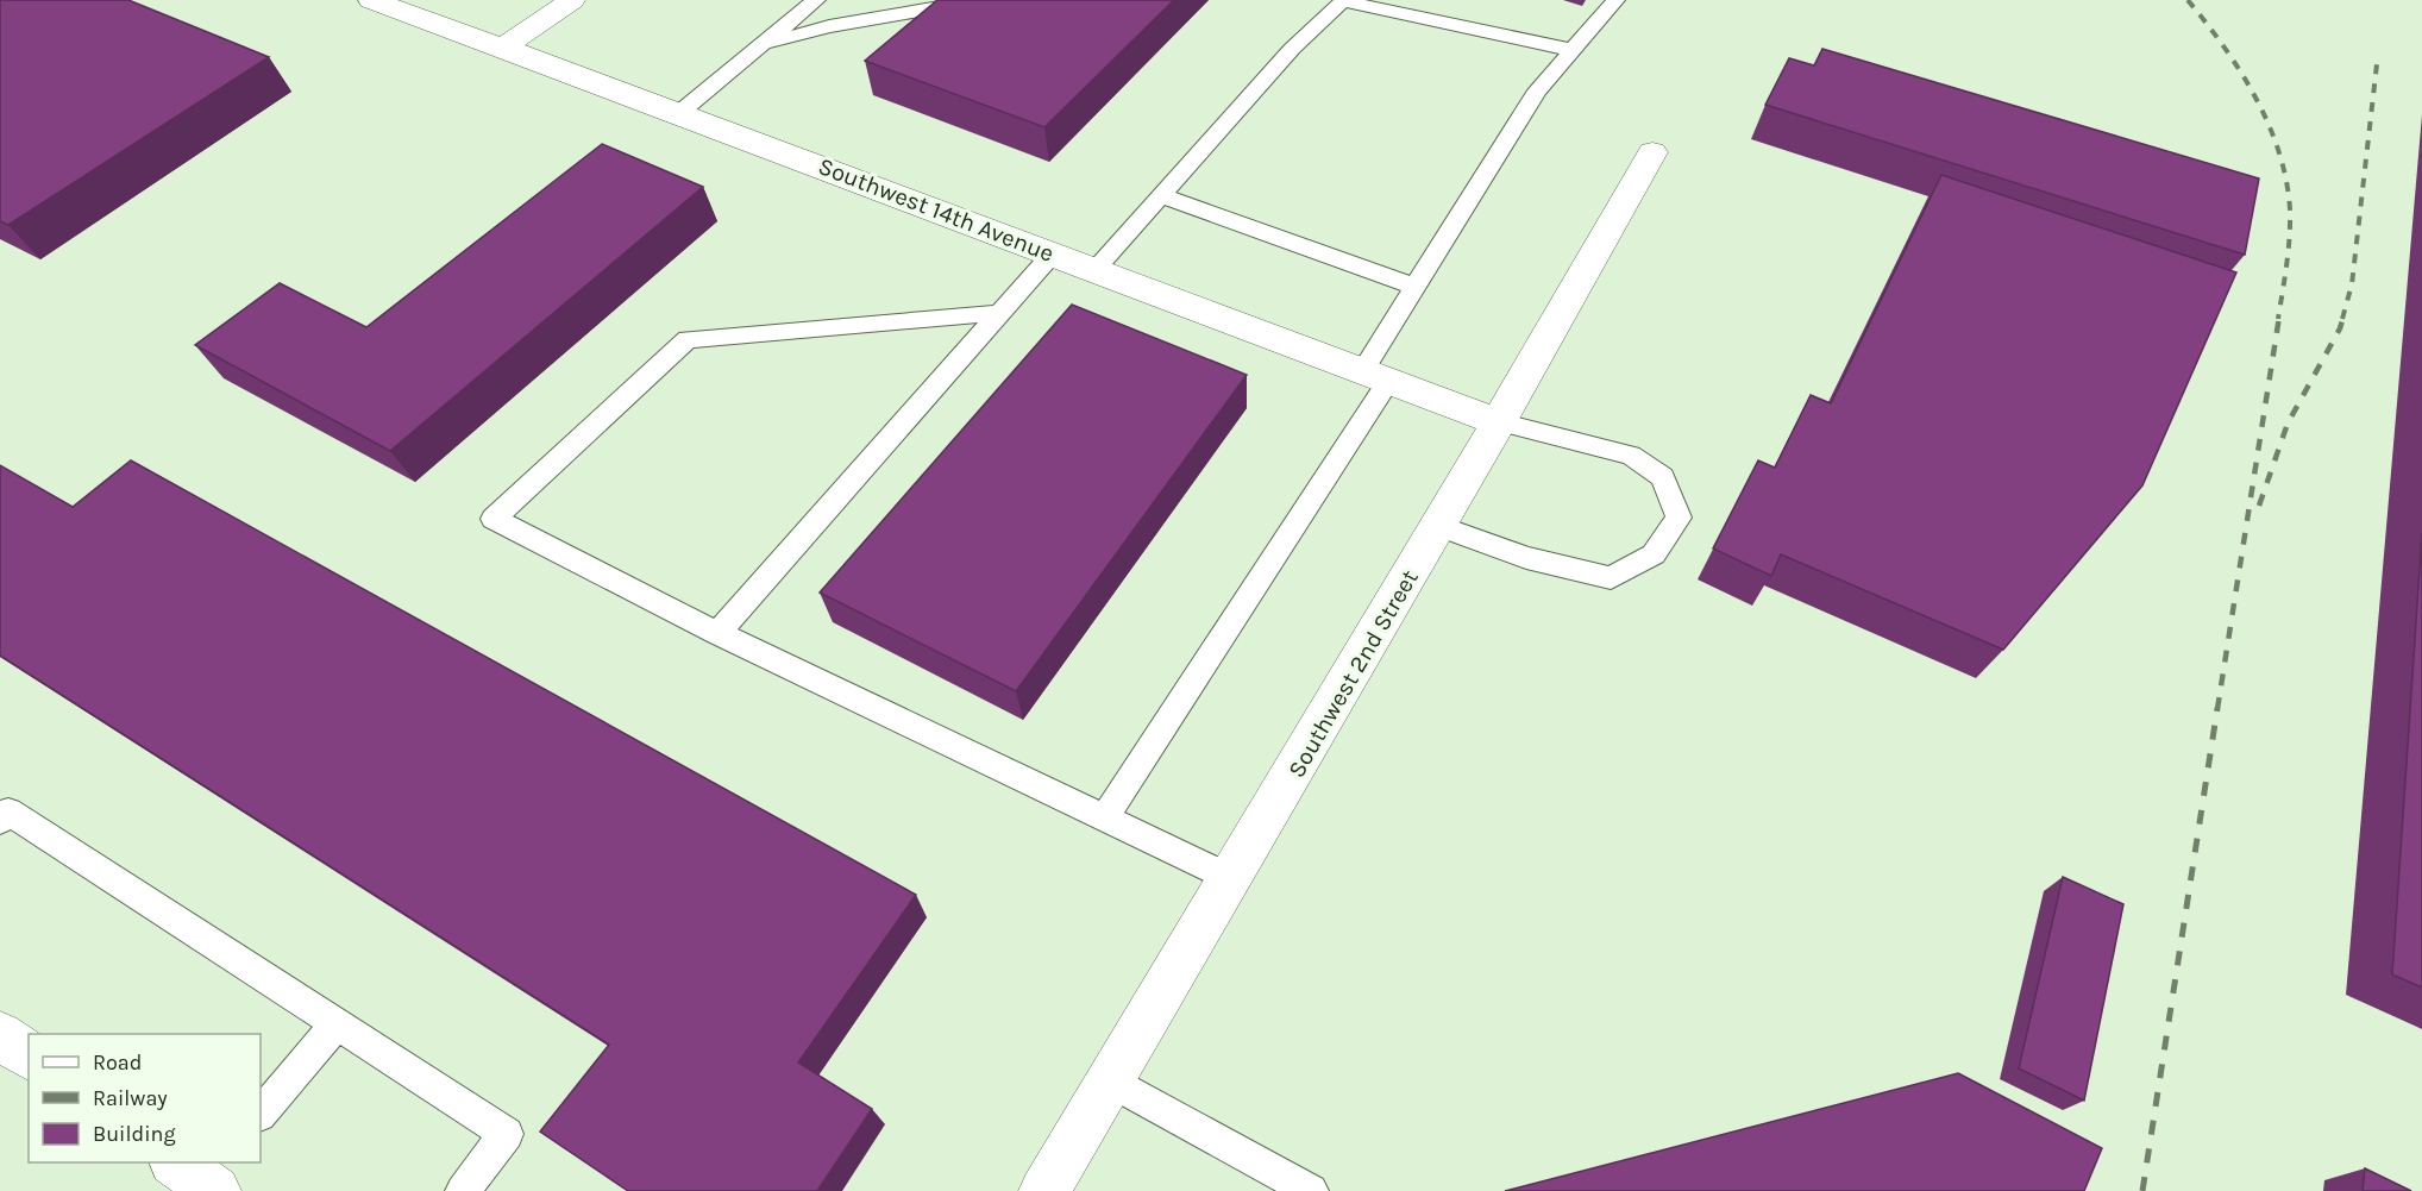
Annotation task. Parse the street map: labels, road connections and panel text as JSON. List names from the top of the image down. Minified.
{"streets":{"street":["Southwest 14th Avenue","Southwest 2nd Street"]},"crossings":[["Southwest 14th Avenue","Southwest 2nd Street"]],"legend":["Road","Railway","Building"]}
